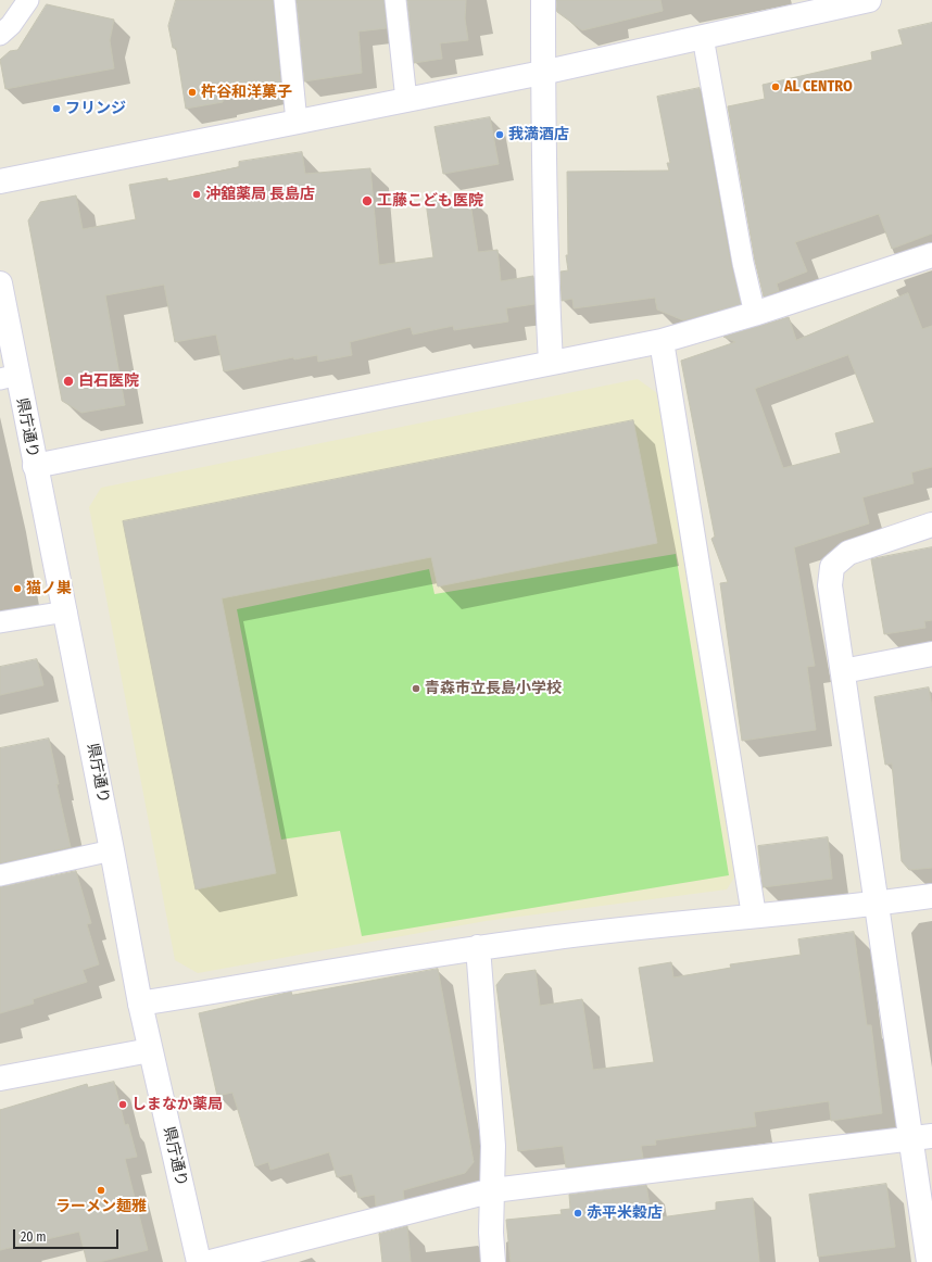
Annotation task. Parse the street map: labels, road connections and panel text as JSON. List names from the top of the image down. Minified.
{"streets":{"street":["県庁通り"]},"places":["AL CENTRO","杵谷和洋菓子","フリンジ","我満酒店","沖舘薬局 長島店","工藤こども医院","白石医院","猫ノ巣","青森市立長島小学校","しまなか薬局","ラーメン麺雅","赤平米穀店"],"scale_bar":"20 m"}
